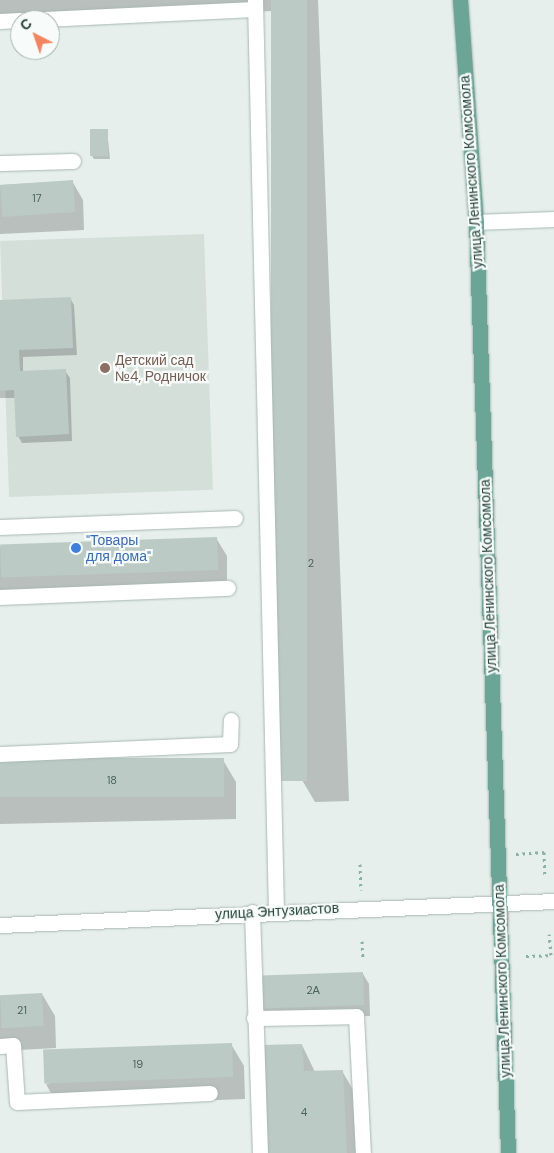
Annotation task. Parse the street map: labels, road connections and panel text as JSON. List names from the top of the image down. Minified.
{"streets":{"main road":["улица Ленинского Комсомола"],"street":["улица Энтузиастов"]},"crossings":[["улица Ленинского Комсомола","улица Энтузиастов"]],"places":["Детский сад №4, Родничок","\"Товары для дома\""],"house_numbers":["17","2","18","2А","21","19","4"],"north":"top left"}
